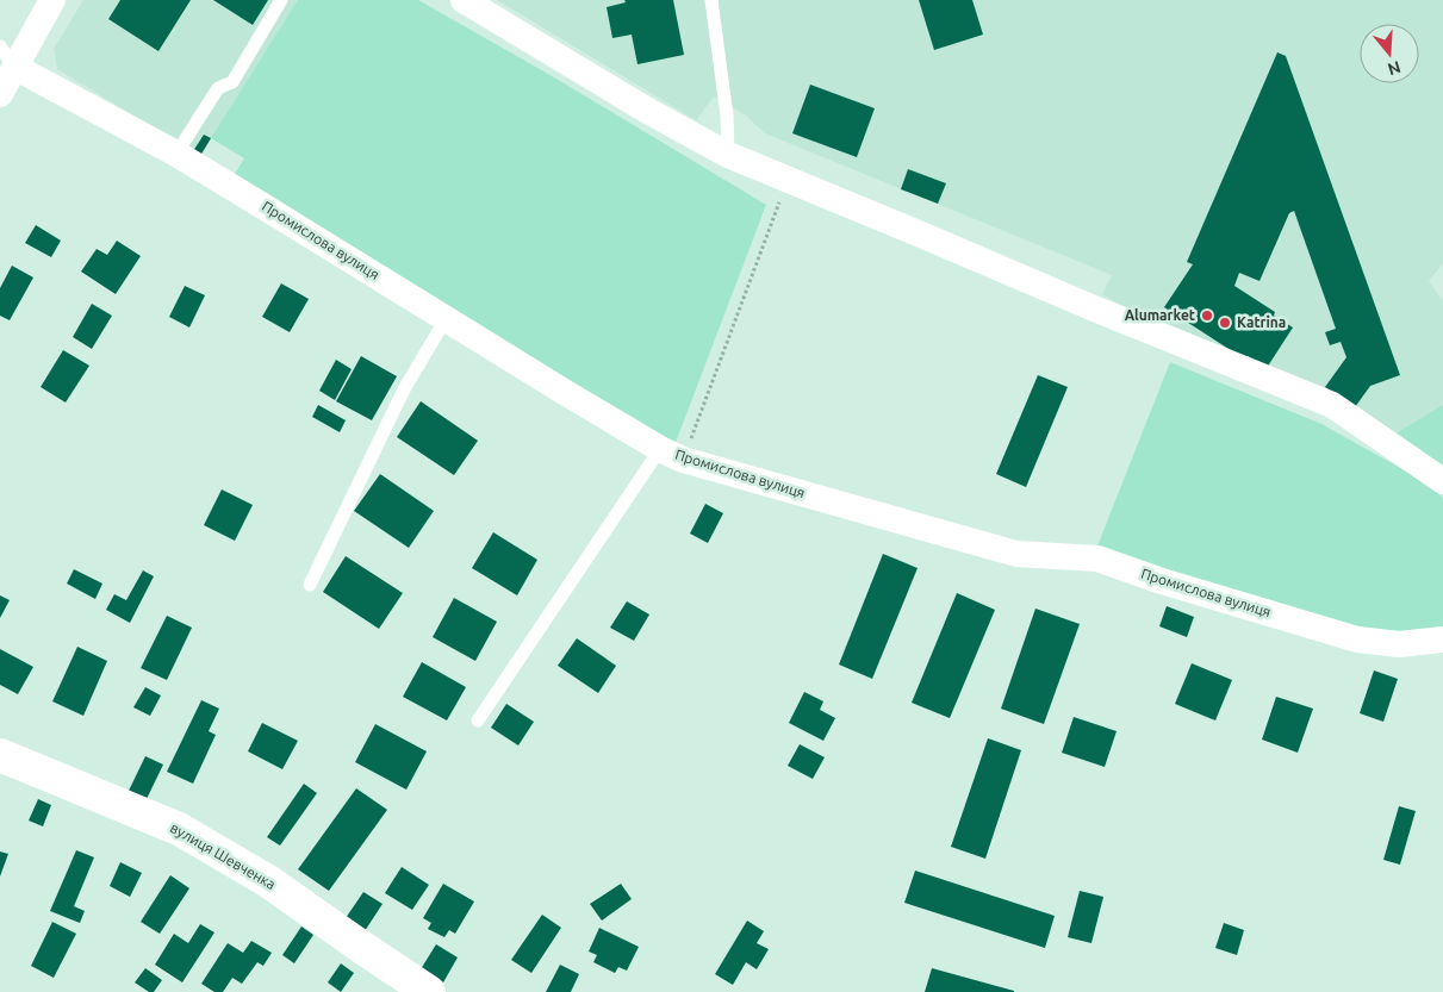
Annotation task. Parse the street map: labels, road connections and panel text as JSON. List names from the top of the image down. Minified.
{"streets":{"street":["Промислова вулиця","вулиця Шевченка"]},"places":["Alumarket","Katrina"],"north":"bottom"}
